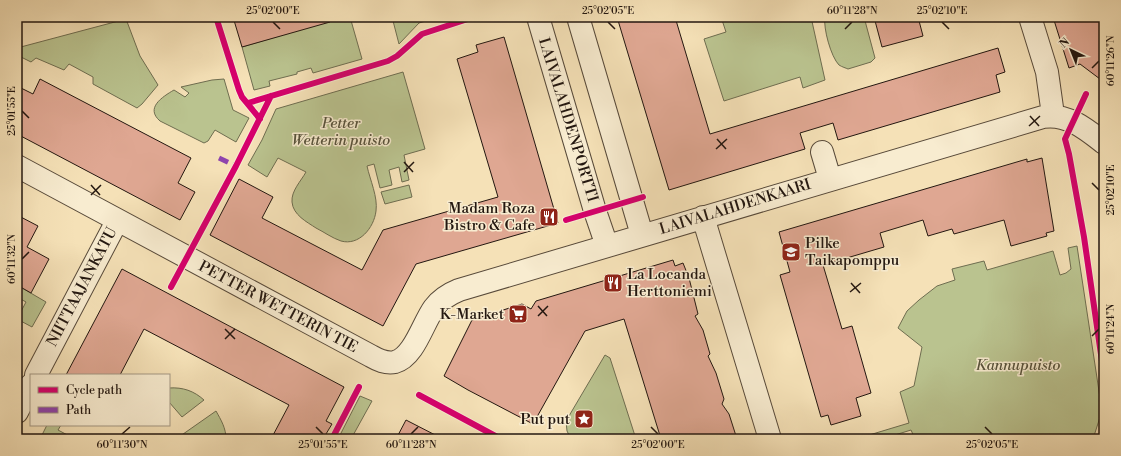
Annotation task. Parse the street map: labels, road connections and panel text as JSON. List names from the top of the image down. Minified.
{"streets":{"street":["LAIVALAHDENPORTTI","LAIVALAHDENKAARI","NIITTAAJANKATU","PETTER WETTERIN TIE"]},"crossings":[["LAIVALAHDENPORTTI","LAIVALAHDENKAARI"],["LAIVALAHDENKAARI","PETTER WETTERIN TIE"],["NIITTAAJANKATU","PETTER WETTERIN TIE"]],"parks":["Petter Wetterin puisto","Kannupuisto"],"places":{"restaurant":["Madam Roza Bistro & Cafe","La Locanda Herttoniemi"],"school or university":["Pilke Taikapomppu"],"supermarket":["K-Market"],"place":["Put put"]},"legend":["Cycle path","Path"],"north":"top left","coordinates":["25°02'00\"E","25°02'05\"E","60°11'28\"N","25°02'10\"E","60°11'26\"N","25°01'55\"E","60°11'32\"N","60°11'24\"N","60°11'30\"N"]}
